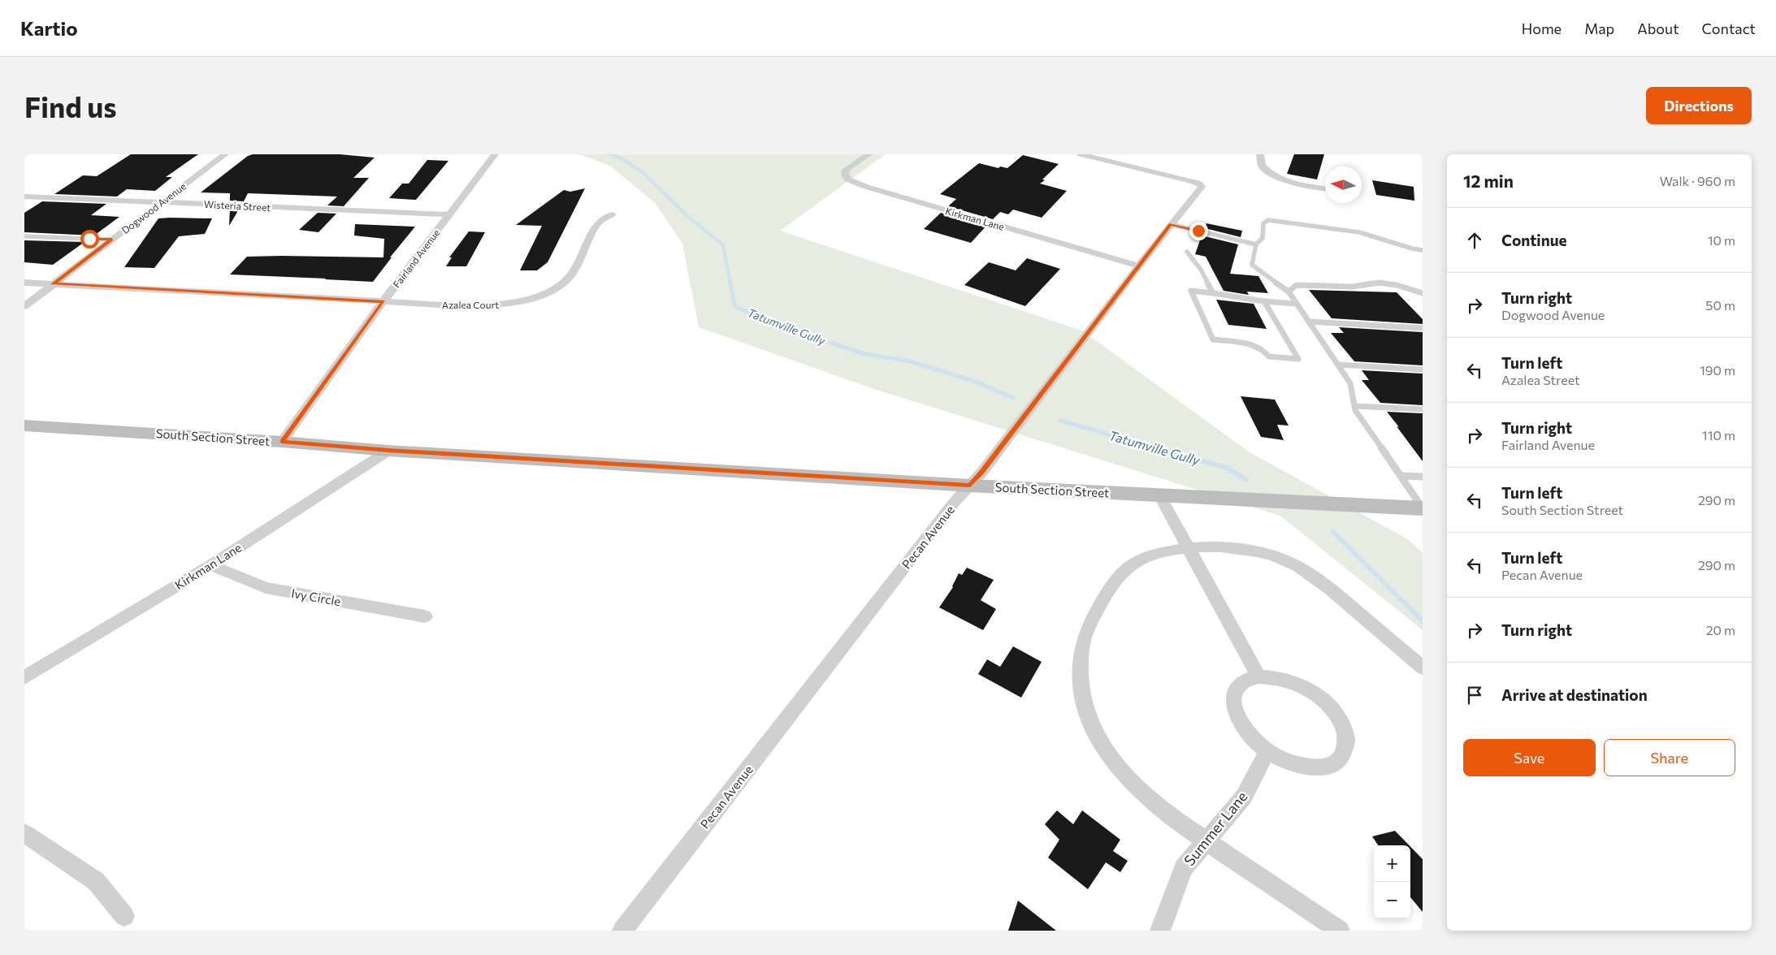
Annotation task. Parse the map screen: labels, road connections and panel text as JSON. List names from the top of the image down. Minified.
{"streets":{"street":["Wisteria Street","Dogwood Avenue","Kirkman Lane","Fairland Avenue","Azalea Court","South Section Street","Pecan Avenue","Ivy Circle","Summer Lane"]},"crossings":[["Wisteria Street","Dogwood Avenue"],["Wisteria Street","Fairland Avenue"],["Dogwood Avenue","Azalea Court"],["Kirkman Lane","South Section Street"],["Kirkman Lane","Pecan Avenue"],["Kirkman Lane","Ivy Circle"],["Fairland Avenue","Azalea Court"],["Fairland Avenue","South Section Street"],["South Section Street","Pecan Avenue"]],"water":["Tatumville Gully"],"north":"left","page":{"header":"Kartio","nav":["Home","Map","About","Contact"],"buttons":["Directions",["Save","Share"]],"title":"Find us","heading":["12 min","Walk · 960 m"],"list":[["Continue","10 m"],["Turn right","Dogwood Avenue","50 m"],["Turn left","Azalea Street","190 m"],["Turn right","Fairland Avenue","110 m"],["Turn left","South Section Street","290 m"],["Turn left","Pecan Avenue","290 m"],["Turn right","20 m"],"Arrive at destination"],"map_buttons":["+","−"]}}
